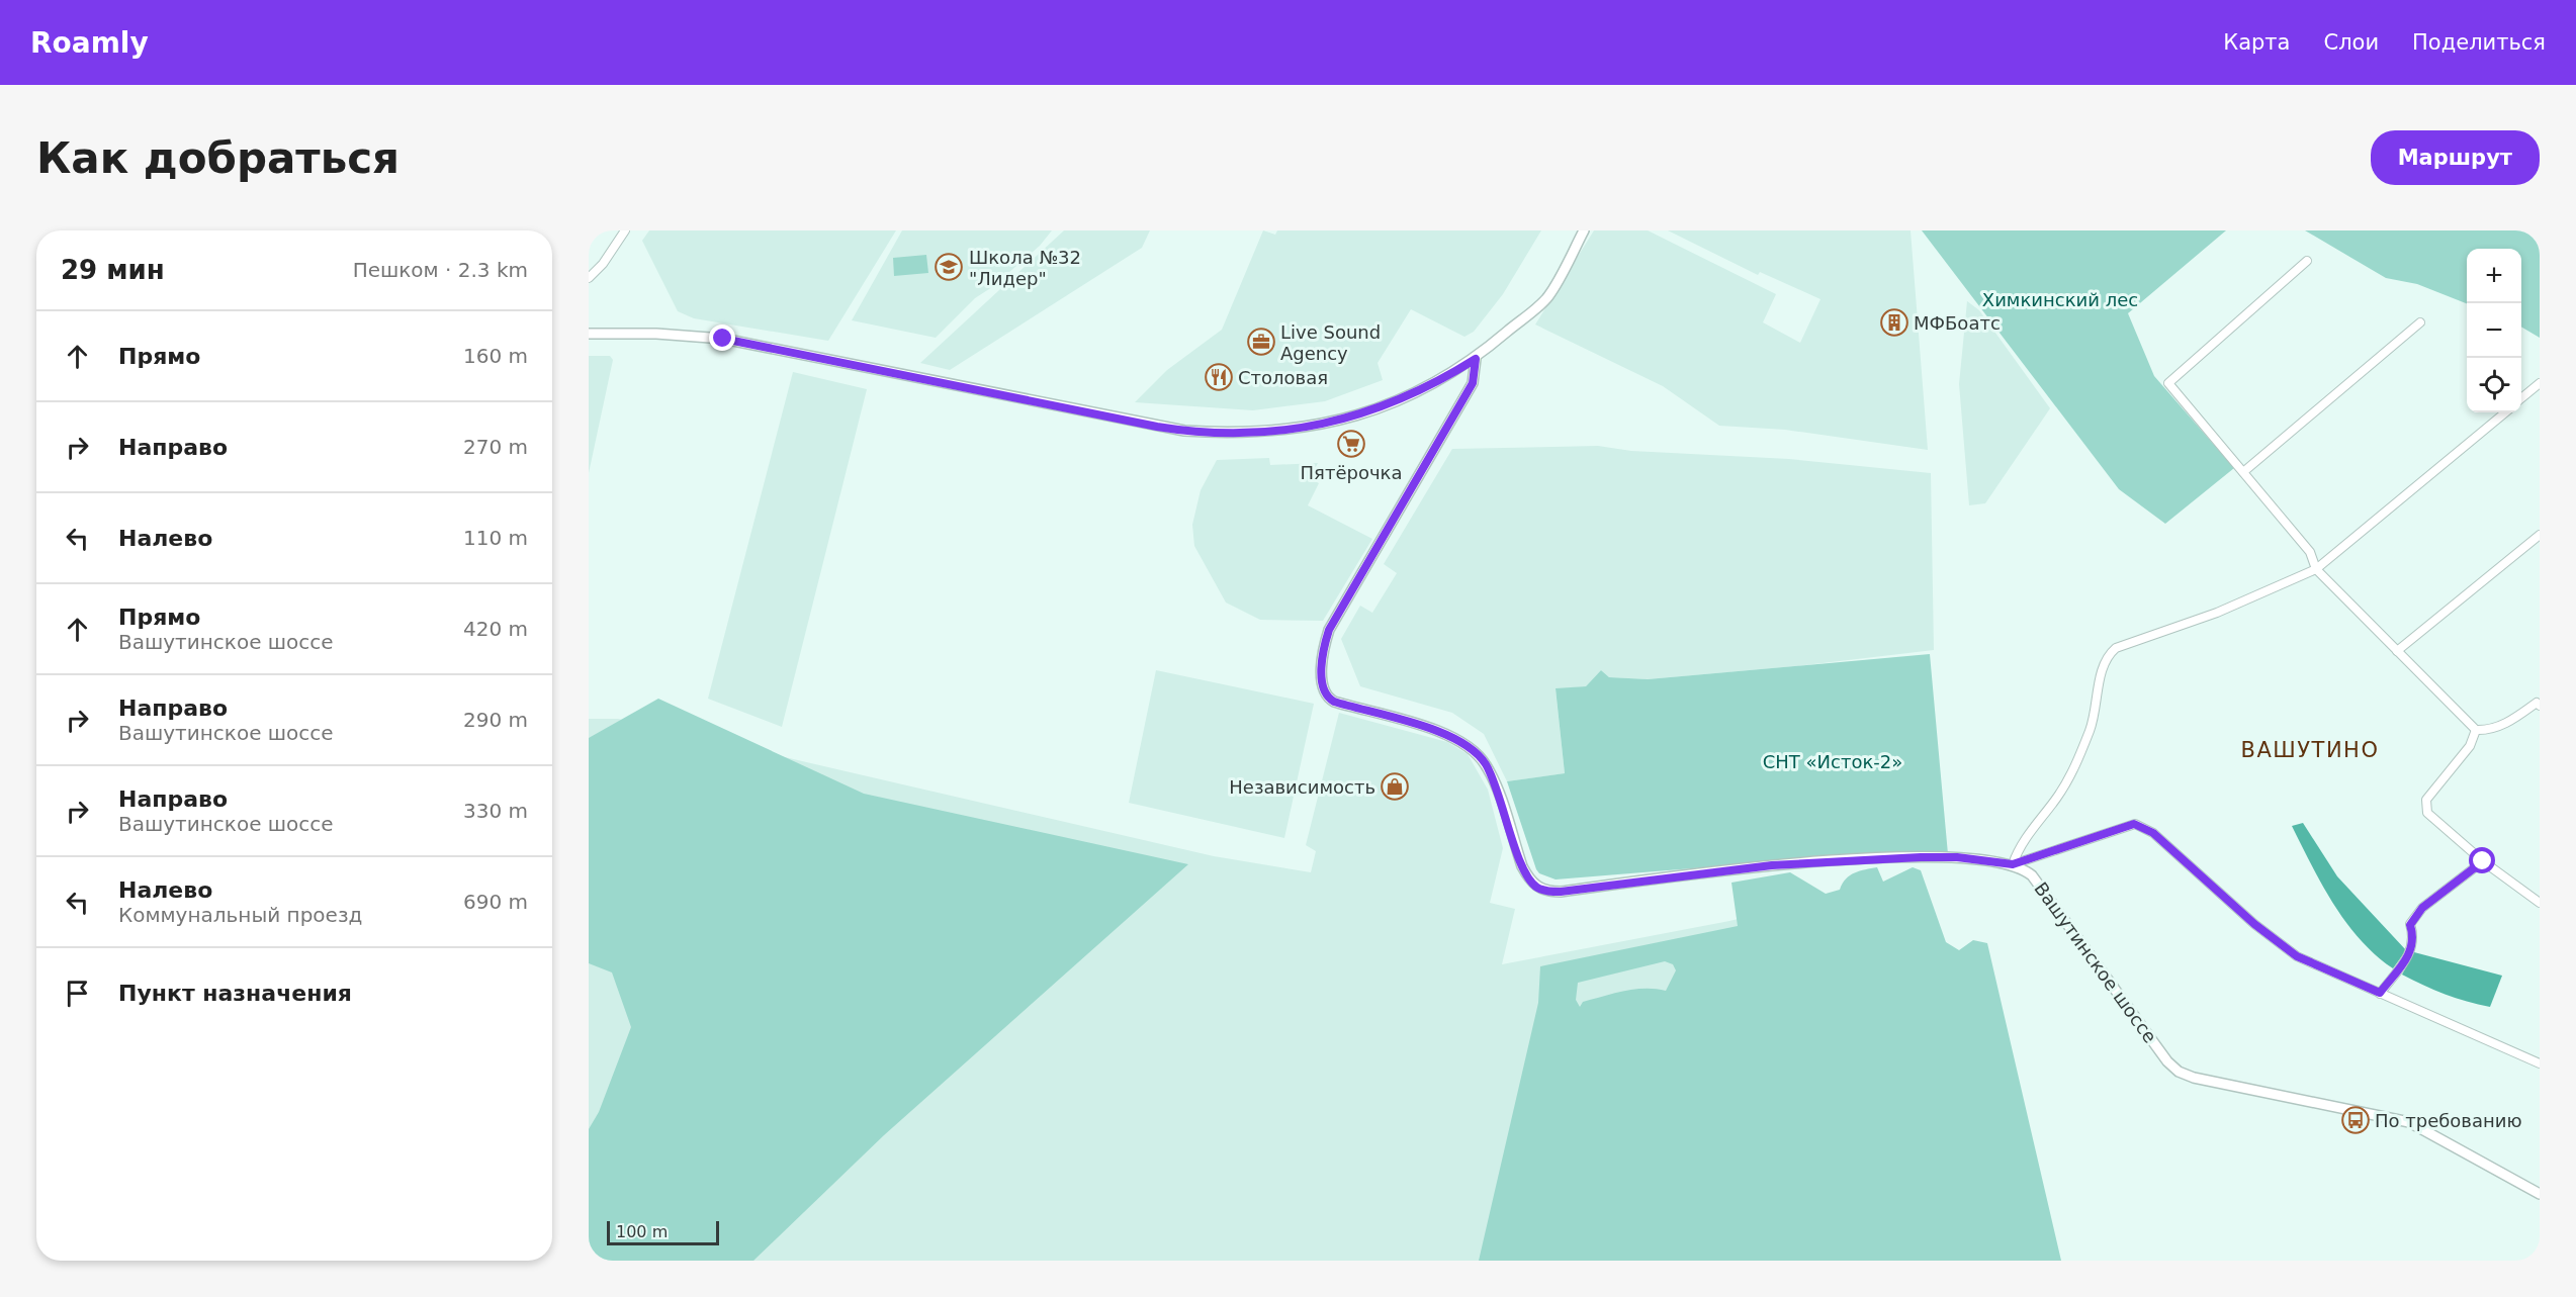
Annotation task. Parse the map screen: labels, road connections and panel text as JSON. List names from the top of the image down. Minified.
{"streets":{"street":["Вашутинское шоссе"]},"districts":["ВАШУТИНО"],"parks":["Химкинский лес","СНТ «Исток-2»"],"places":{"school or university":["Школа №32 \"Лидер\""],"building":["МФБоатс"],"office":["Live Sound Agency"],"restaurant":["Столовая"],"supermarket":["Пятёрочка"],"shop":["Независимость"],"bus stop":["По требованию"]},"scale_bar":"100 m","page":{"header":"Roamly","nav":["Карта","Слои","Поделиться"],"buttons":"Маршрут","title":"Как добраться","heading":["29 мин","Пешком · 2.3 km"],"map_buttons":["+","−"],"list":[["Прямо","160 m"],["Направо","270 m"],["Налево","110 m"],["Прямо","Вашутинское шоссе","420 m"],["Направо","Вашутинское шоссе","290 m"],["Направо","Вашутинское шоссе","330 m"],["Налево","Коммунальный проезд","690 m"],"Пункт назначения"],"scale":"100 m"}}
